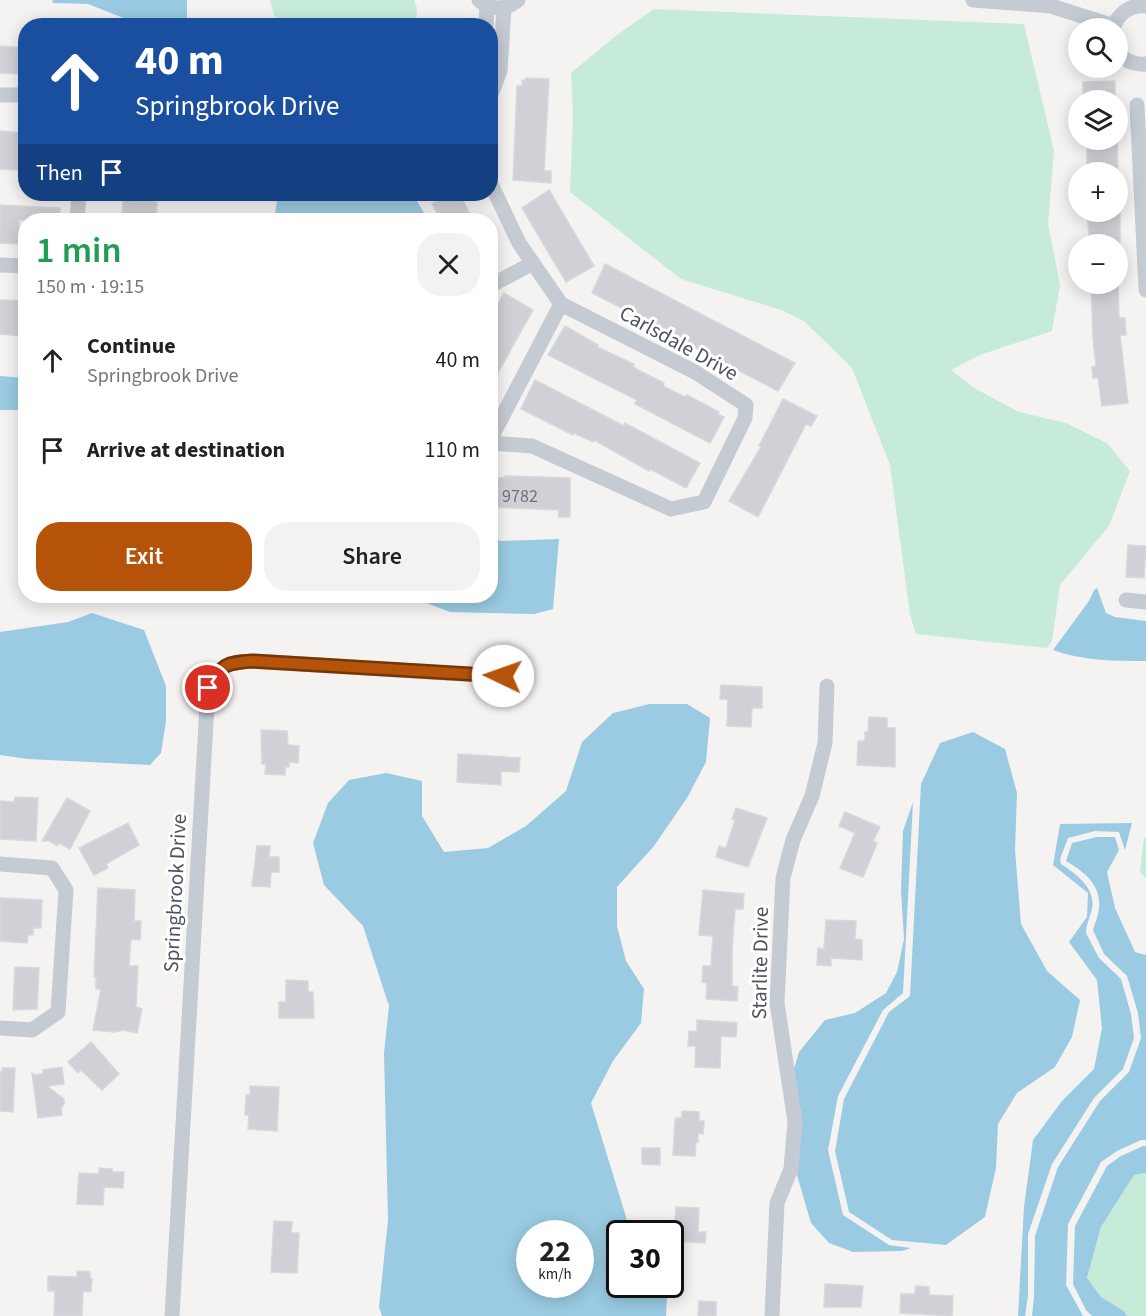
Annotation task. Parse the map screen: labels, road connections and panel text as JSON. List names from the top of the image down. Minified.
{"streets":{"street":["Carlsdale Drive","Springbrook Drive","Starlite Drive"]},"house_numbers":["9782"],"page":{"map_buttons":["+","−"],"turn":["40 m","Springbrook Drive"],"then":"Then","heading":["1 min","150 m · 19:15"],"list":[{"name":"Continue","note":"Springbrook Drive","value":"40 m"},{"name":"Arrive at destination","value":"110 m"}],"buttons":["Exit","Share"],"speed":"22 km/h","limit":"30"}}
